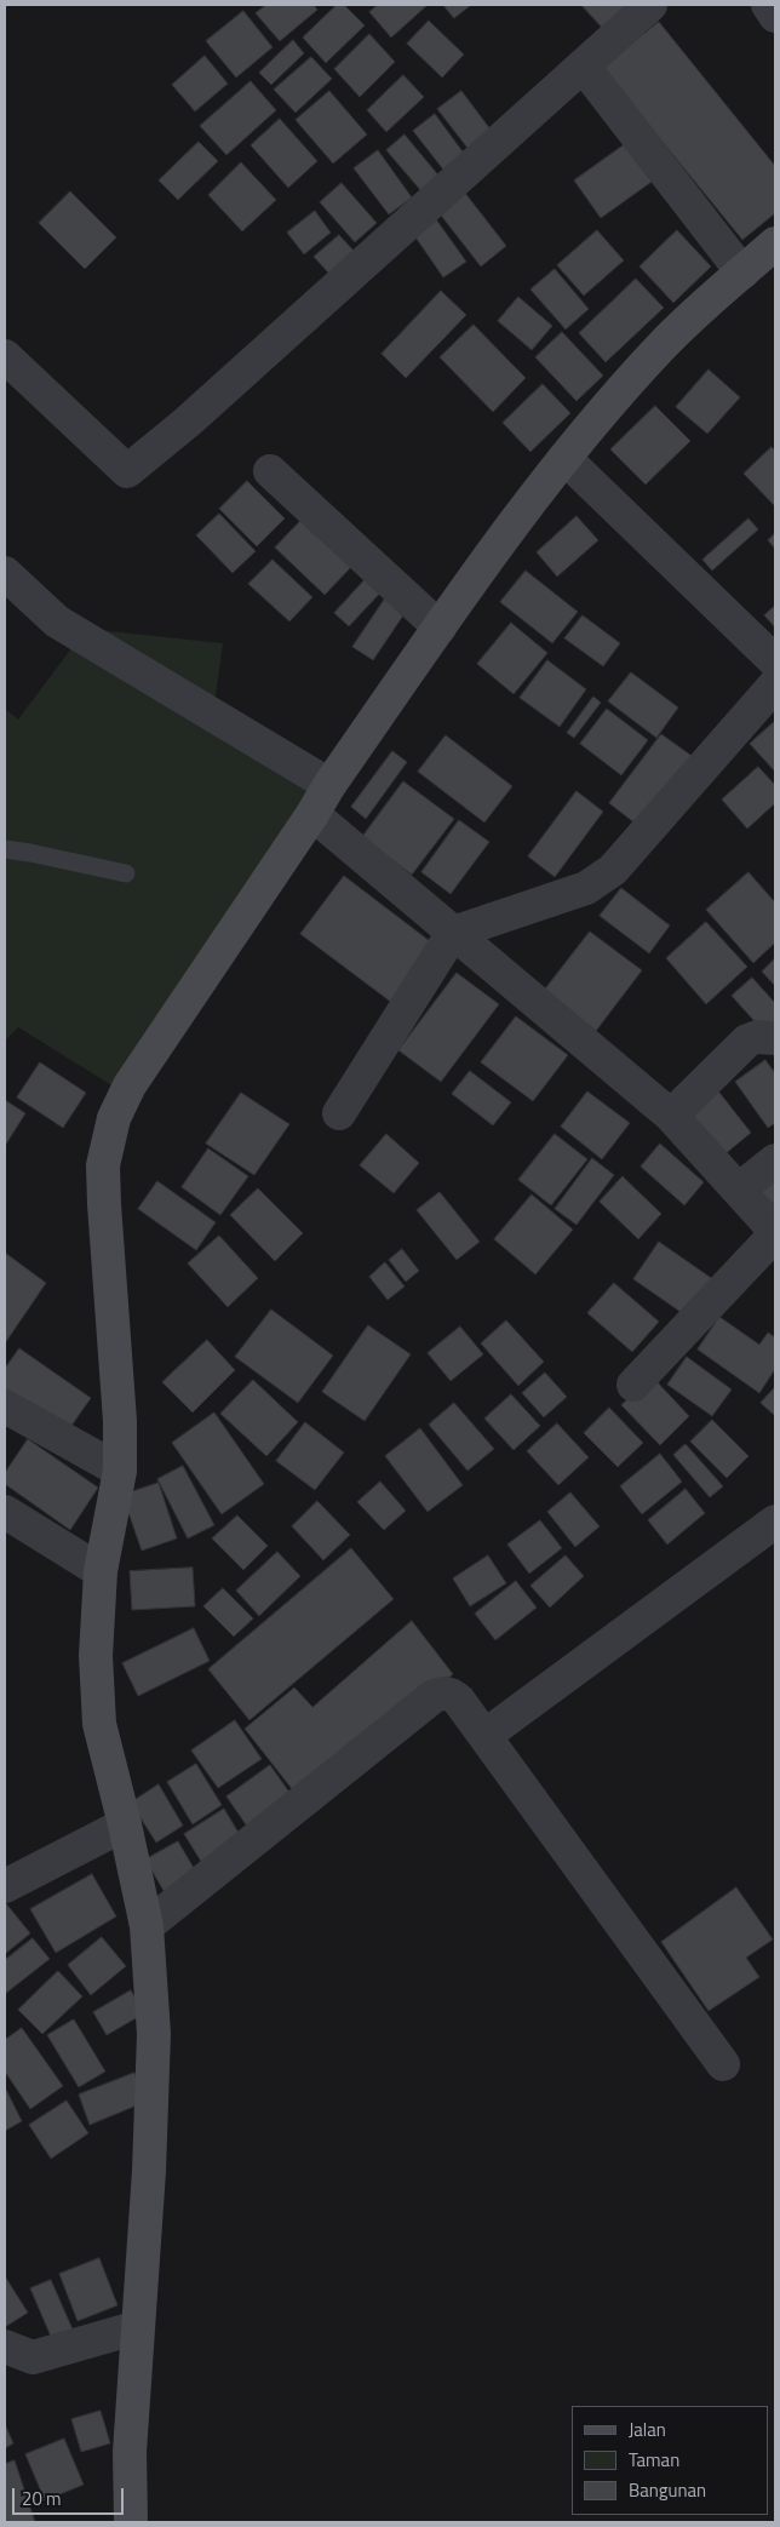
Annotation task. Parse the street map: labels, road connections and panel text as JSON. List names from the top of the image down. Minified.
{"legend":["Jalan","Taman","Bangunan"],"scale_bar":"20 m"}
